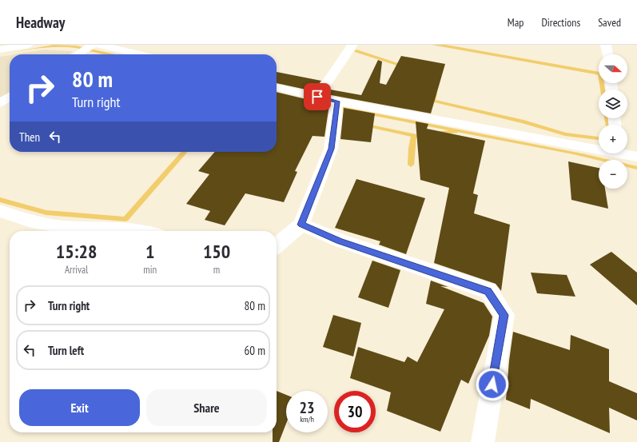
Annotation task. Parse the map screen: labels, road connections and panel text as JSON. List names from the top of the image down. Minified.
{"north":"right","page":{"header":"Headway","nav":["Map","Directions","Saved"],"map_buttons":["+","−"],"turn":["80 m","Turn right"],"then":"Then","eta":["15:28","Arrival","1","min","150","m"],"list":[{"name":"Turn right","value":"80 m"},{"name":"Turn left","value":"60 m"}],"buttons":["Exit","Share"],"speed":"23 km/h","limit":"30"}}
